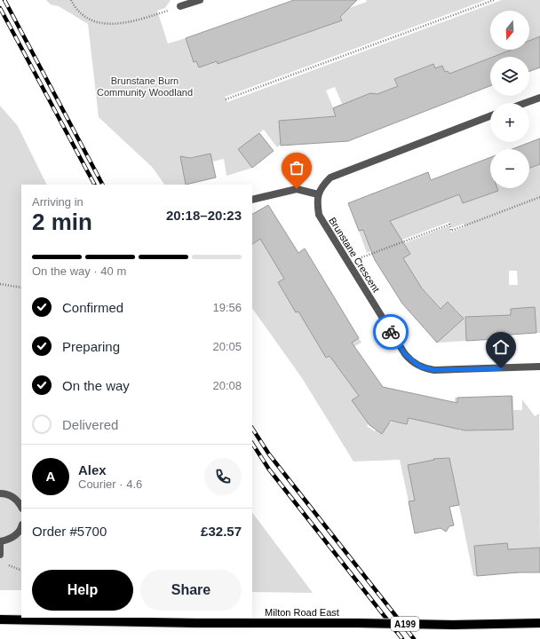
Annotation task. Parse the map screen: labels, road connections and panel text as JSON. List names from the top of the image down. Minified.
{"streets":{"main road":["Milton Road East","A199"],"street":["Brunstane Crescent"]},"parks":["Brunstane Burn Community Woodland"],"north":"bottom","page":{"map_buttons":["+","−"],"heading":["2 min","Arriving in","20:18–20:23"],"panel":["Alex","Courier · 4.6","Order #5700","£32.57"],"bar":"On the way · 40 m","list":[["Confirmed","19:56"],["Preparing","20:05"],["On the way","20:08"],"Delivered"],"round":"A","buttons":["Help","Share"]}}
